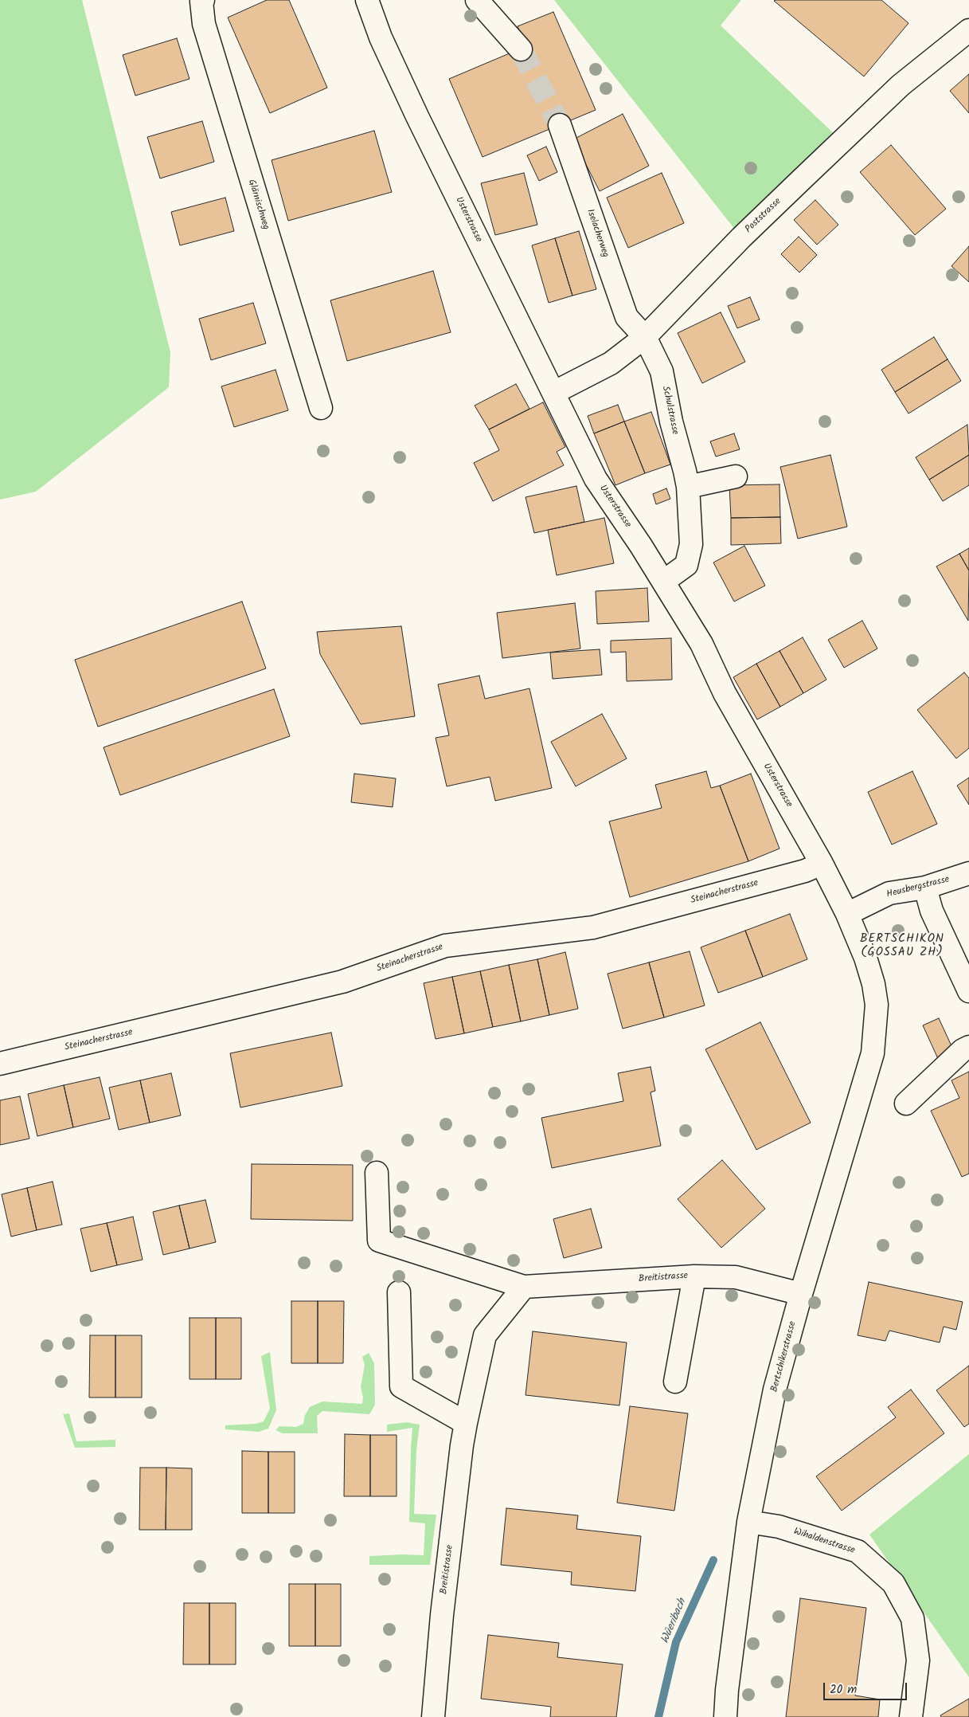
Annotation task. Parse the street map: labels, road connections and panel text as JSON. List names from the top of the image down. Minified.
{"streets":{"street":["Glärnischweg","Poststrasse","Usterstrasse","Iselacherweg","Schulstrasse","Heusbergstrasse","Steinacherstrasse","Breitistrasse","Bertschikerstrasse","Wihaldenstrasse"]},"crossings":[["Poststrasse","Usterstrasse"],["Poststrasse","Iselacherweg"],["Poststrasse","Schulstrasse"],["Usterstrasse","Schulstrasse"],["Usterstrasse","Heusbergstrasse"],["Usterstrasse","Steinacherstrasse"],["Usterstrasse","Bertschikerstrasse"],["Iselacherweg","Schulstrasse"],["Breitistrasse","Bertschikerstrasse"],["Bertschikerstrasse","Wihaldenstrasse"]],"districts":["BERTSCHIKON (GOSSAU ZH)"],"water":["Wüeribach"],"scale_bar":"20 m"}
